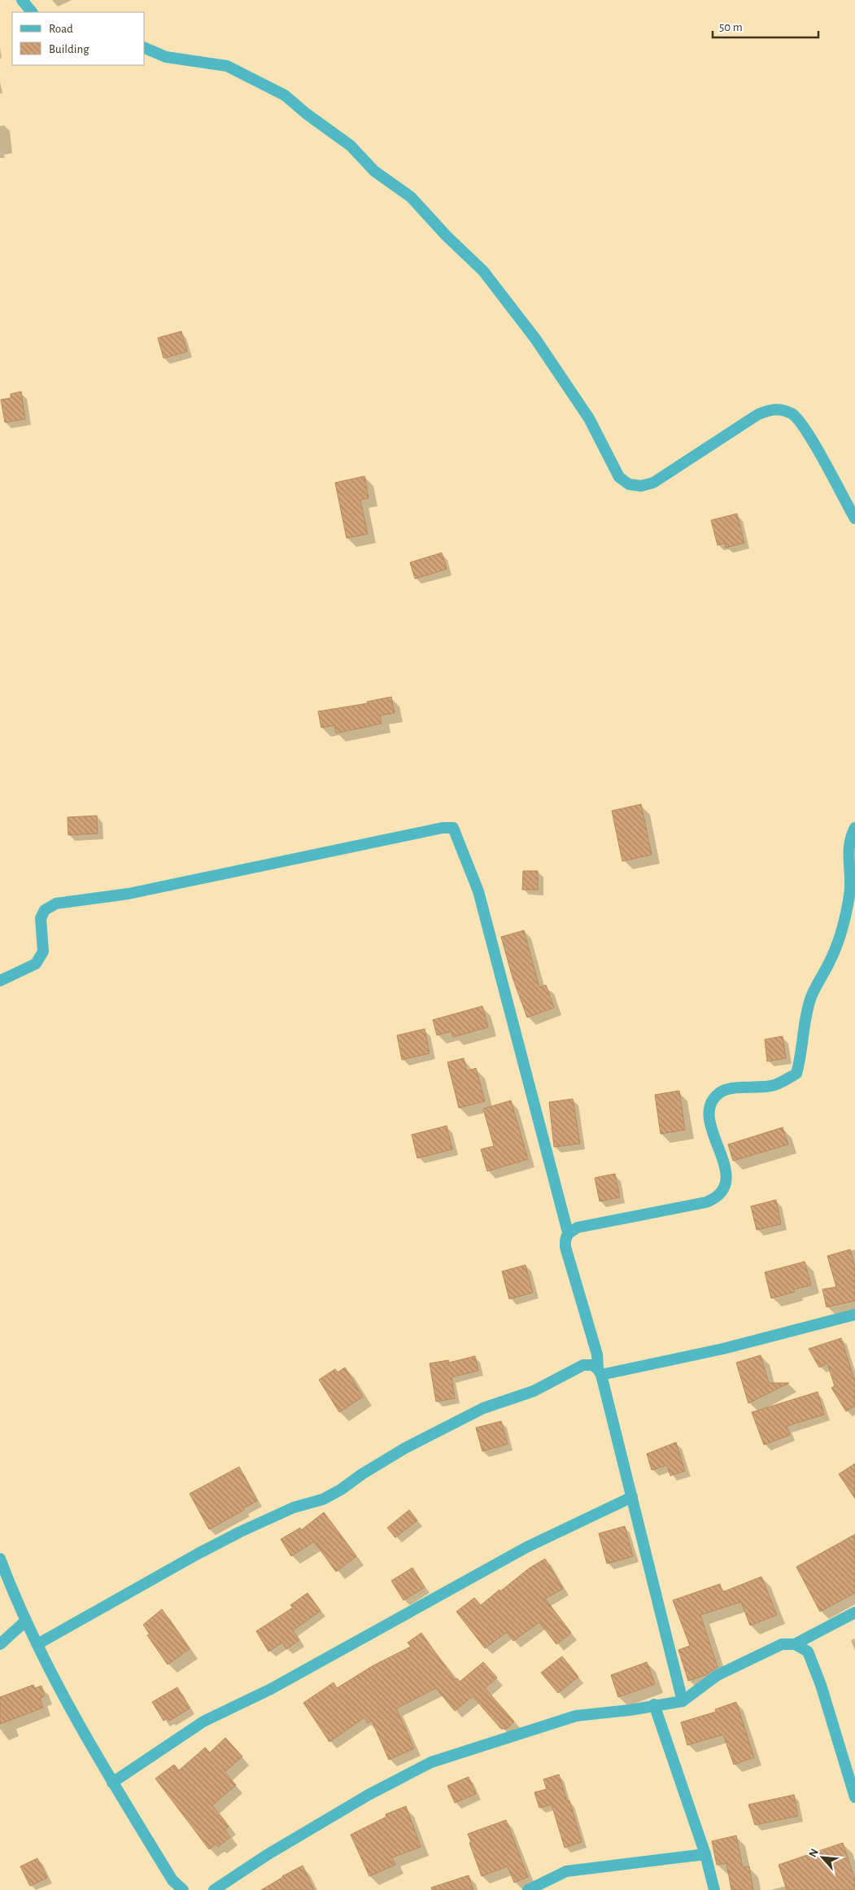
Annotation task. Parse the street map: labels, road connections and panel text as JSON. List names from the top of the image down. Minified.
{"legend":["Road","Building"],"scale_bar":"50 m","north":"top left"}
